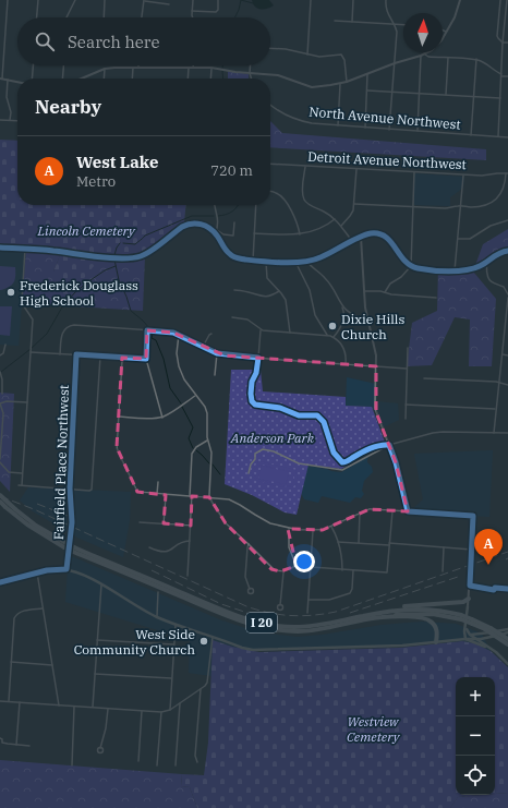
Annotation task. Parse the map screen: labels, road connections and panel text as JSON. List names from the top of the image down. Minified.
{"streets":{"highway":["I 20"],"street":["North Avenue Northwest","Detroit Avenue Northwest","Fairfield Place Northwest"]},"parks":["Lincoln Cemetery","Anderson Park","Westview Cemetery"],"places":["Frederick Douglass High School","Dixie Hills Church","West Side Community Church"],"north":"top","page":{"search":"Search here","heading":"Nearby","list":[{"mark":"A","name":"West Lake","note":"Metro","value":"720 m"}],"pins":"A","map_buttons":["+","−"]}}
